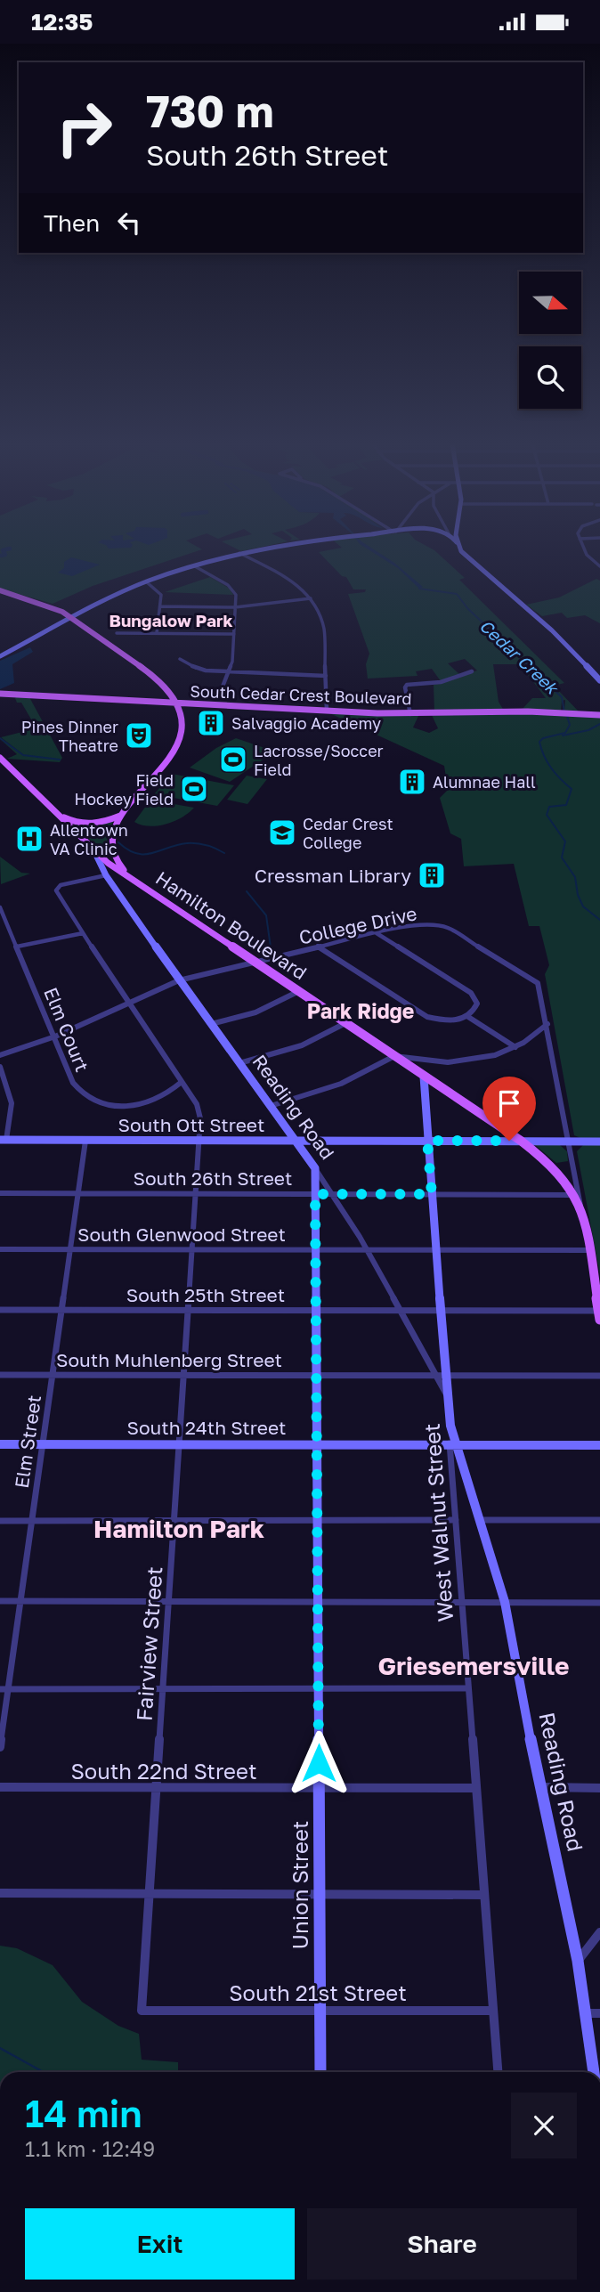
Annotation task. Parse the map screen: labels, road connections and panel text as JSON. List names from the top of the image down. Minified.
{"streets":{"main road":["South Cedar Crest Boulevard","Hamilton Boulevard"],"street":["College Drive","Elm Court","Reading Road","South Ott Street","South 26th Street","South Glenwood Street","South 25th Street","South Muhlenberg Street","South 24th Street","Elm Street","West Walnut Street","Fairview Street","South 22nd Street","Union Street","South 21st Street"]},"crossings":[["Hamilton Boulevard","College Drive"],["Hamilton Boulevard","Reading Road"],["Hamilton Boulevard","South Ott Street"],["Hamilton Boulevard","South 26th Street"],["Hamilton Boulevard","South Glenwood Street"],["Hamilton Boulevard","South 25th Street"],["Hamilton Boulevard","West Walnut Street"],["College Drive","Elm Court"],["College Drive","Reading Road"],["College Drive","Fairview Street"],["Elm Court","Fairview Street"],["Reading Road","South Ott Street"],["Reading Road","South 26th Street"],["Reading Road","South Glenwood Street"],["Reading Road","South 25th Street"],["Reading Road","South Muhlenberg Street"],["Reading Road","South 24th Street"],["Reading Road","West Walnut Street"],["Reading Road","Fairview Street"],["Reading Road","Union Street"],["South Ott Street","Elm Street"],["South Ott Street","West Walnut Street"],["South Ott Street","Fairview Street"],["South 26th Street","Elm Street"],["South 26th Street","West Walnut Street"],["South 26th Street","Fairview Street"],["South 26th Street","Union Street"],["South Glenwood Street","Elm Street"],["South Glenwood Street","West Walnut Street"],["South Glenwood Street","Fairview Street"],["South Glenwood Street","Union Street"],["South 25th Street","Elm Street"],["South 25th Street","West Walnut Street"],["South 25th Street","Fairview Street"],["South 25th Street","Union Street"],["South Muhlenberg Street","Elm Street"],["South Muhlenberg Street","West Walnut Street"],["South Muhlenberg Street","Fairview Street"],["South Muhlenberg Street","Union Street"],["South 24th Street","Elm Street"],["South 24th Street","West Walnut Street"],["South 24th Street","Fairview Street"],["South 24th Street","Union Street"],["West Walnut Street","South 22nd Street"],["West Walnut Street","South 21st Street"],["Fairview Street","South 22nd Street"],["Fairview Street","South 21st Street"],["South 22nd Street","Union Street"],["Union Street","South 21st Street"]],"districts":["Bungalow Park","Park Ridge","Hamilton Park","Griesemersville"],"water":["Cedar Creek"],"places":{"building":["Salvaggio Academy","Alumnae Hall","Cressman Library"],"theatre":["Pines Dinner Theatre"],"sports":["Lacrosse/Soccer Field","Field Hockey Field"],"school or university":["Cedar Crest College"],"hospital":["Allentown VA Clinic"]},"north":"right","page":{"status":"12:35","turn":["730 m","South 26th Street"],"then":"Then","heading":["14 min","1.1 km · 12:49"],"buttons":["Exit","Share"]}}
